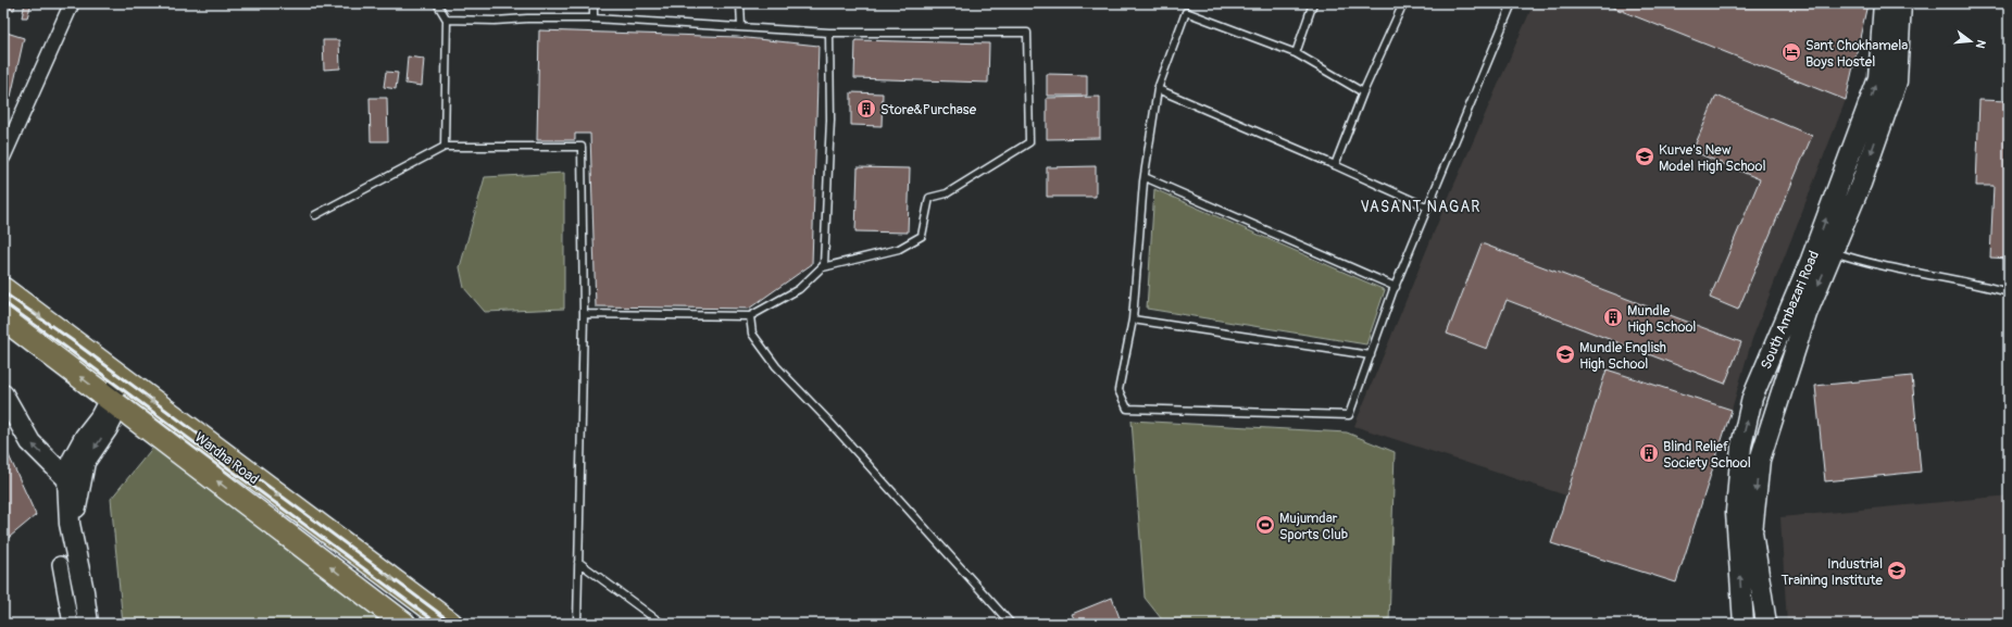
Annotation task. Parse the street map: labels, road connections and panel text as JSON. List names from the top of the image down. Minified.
{"streets":{"highway":["Wardha Road"],"main road":["South Ambazari Road"]},"districts":["VASANT NAGAR"],"places":{"hotel":["Sant Chokhamela Boys Hostel"],"building":["Store&Purchase","Mundle High School","Blind Relief Society School"],"school or university":["Kurve's New Model High School","Mundle English High School","Industrial Training Institute"],"sports":["Mujumdar Sports Club"]},"north":"right"}
